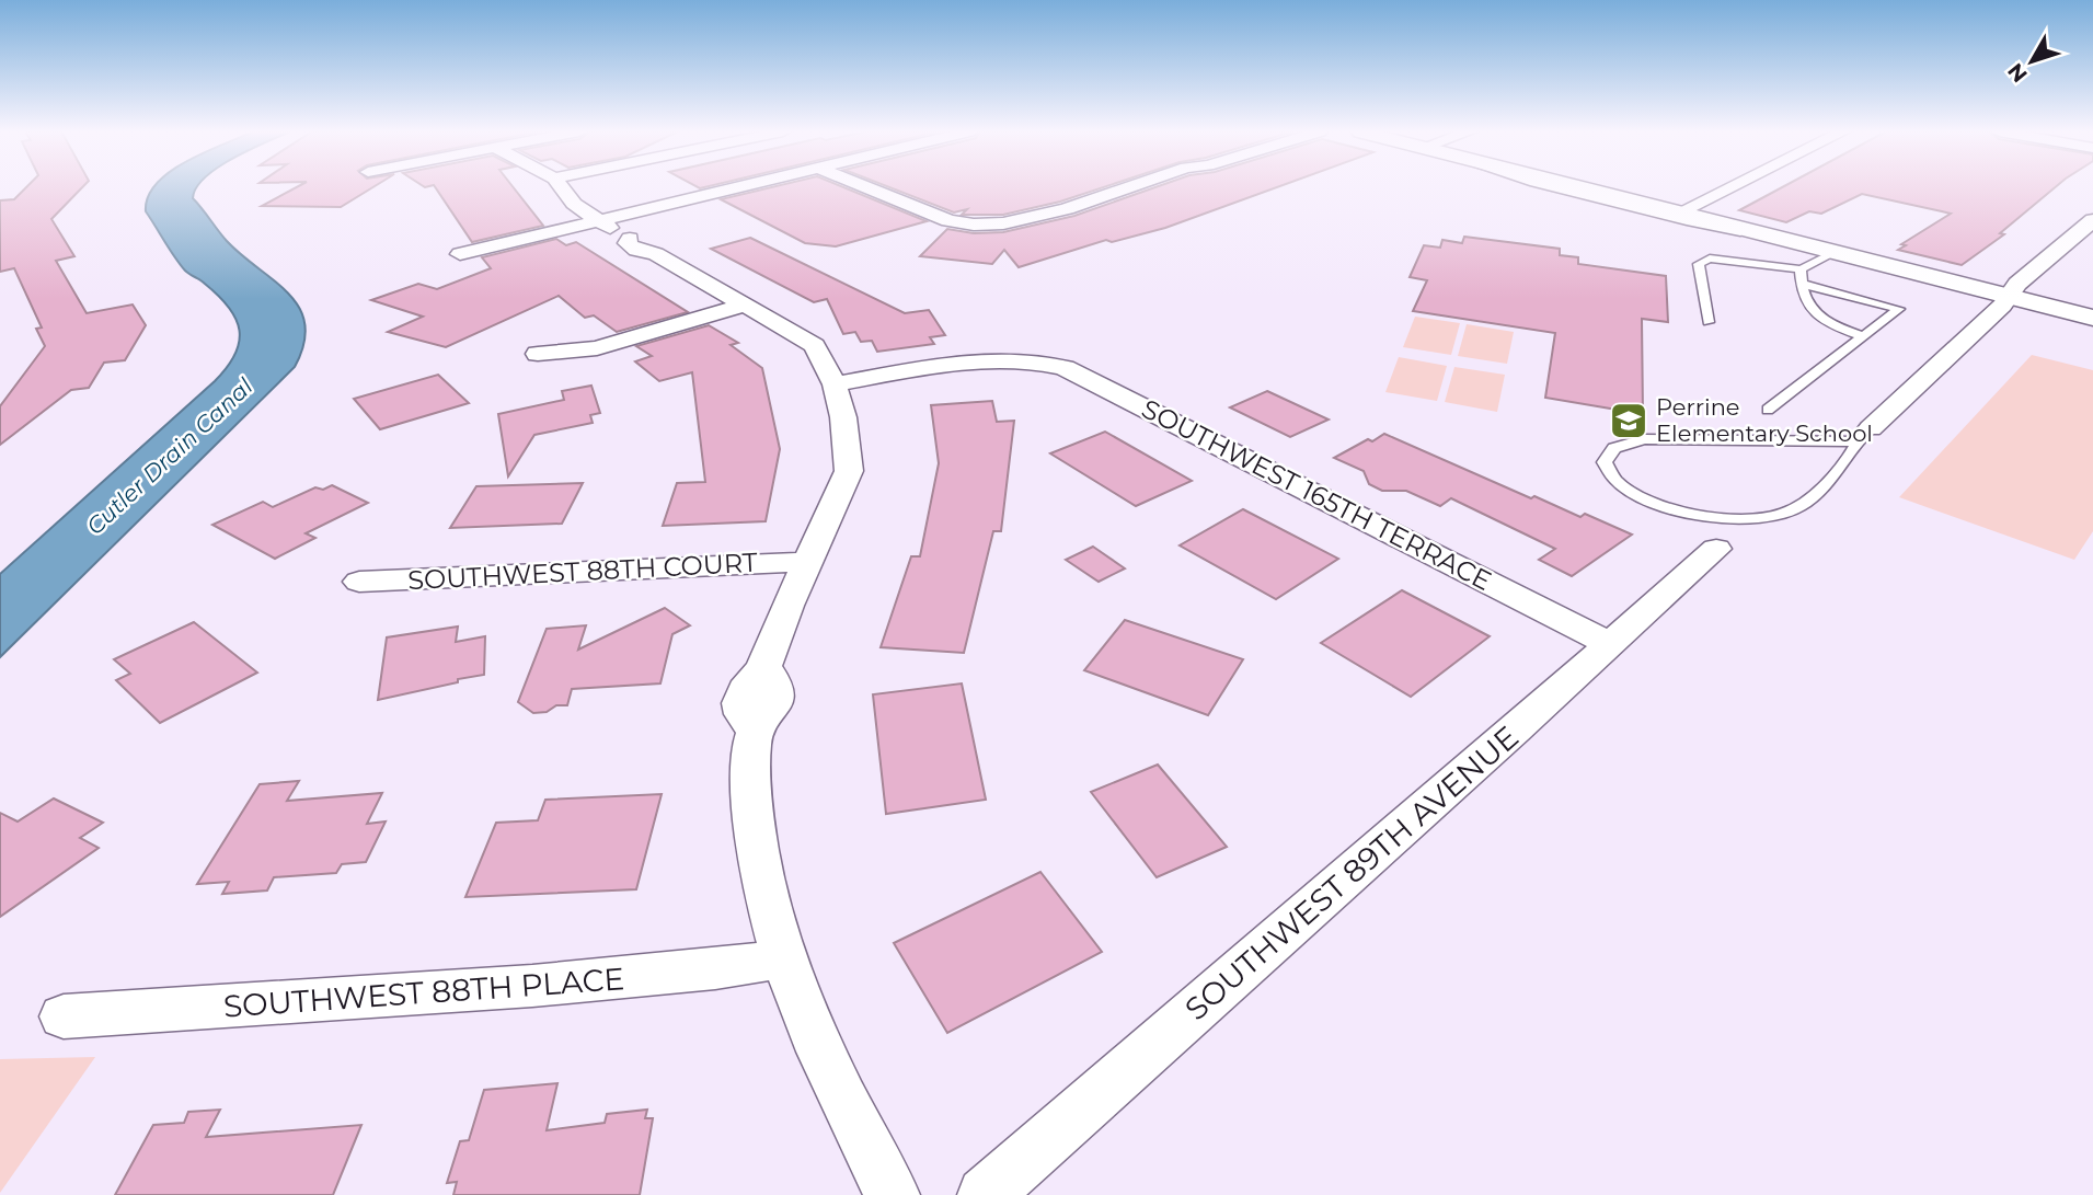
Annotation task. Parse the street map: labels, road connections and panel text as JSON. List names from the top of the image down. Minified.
{"streets":{"street":["SOUTHWEST 165TH TERRACE","SOUTHWEST 88TH COURT","SOUTHWEST 89TH AVENUE","SOUTHWEST 88TH PLACE"]},"crossings":[["SOUTHWEST 165TH TERRACE","SOUTHWEST 89TH AVENUE"]],"water":["Cutler Drain Canal"],"places":{"school or university":["Perrine Elementary School"]},"north":"bottom left"}
